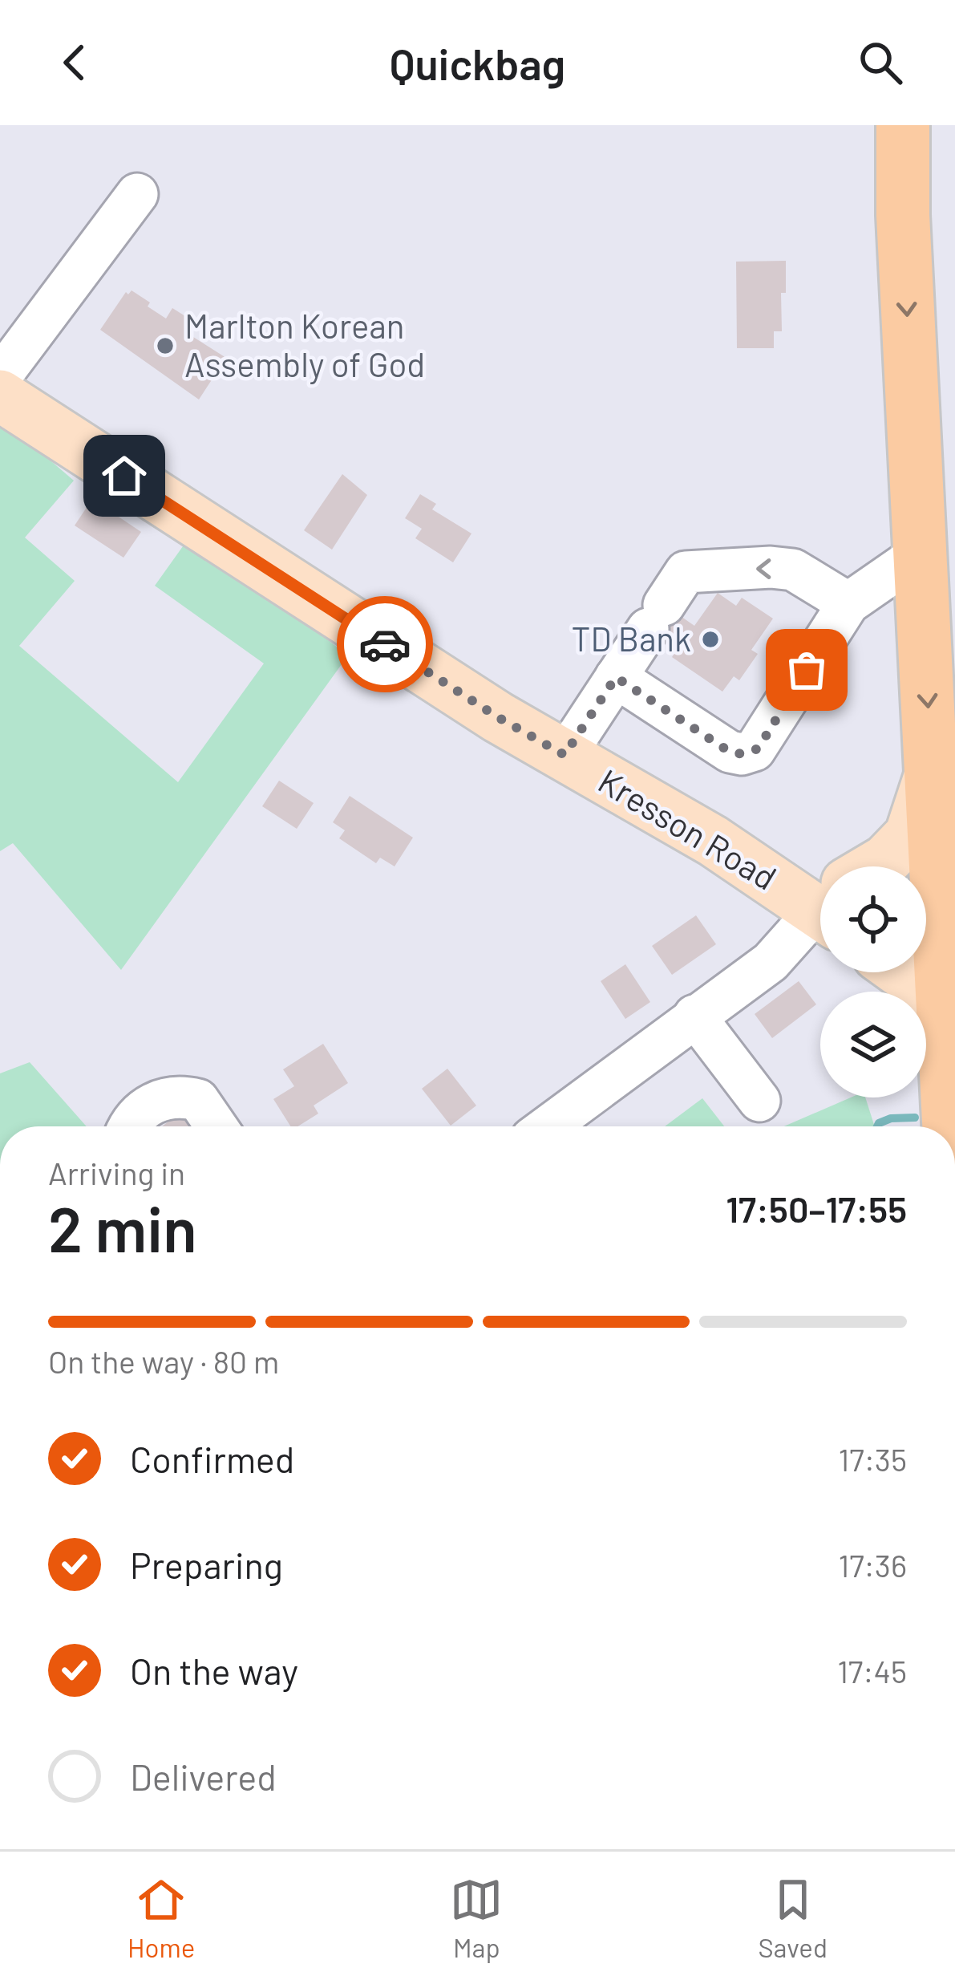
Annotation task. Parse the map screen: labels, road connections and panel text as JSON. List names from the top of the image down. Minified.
{"streets":{"main road":["Kresson Road"]},"places":["Marlton Korean Assembly of God","TD Bank"],"page":{"header":"Quickbag","heading":["2 min","Arriving in","17:50–17:55"],"bar":"On the way · 80 m","list":[["Confirmed","17:35"],["Preparing","17:36"],["On the way","17:45"],"Delivered"],"tabs":["Home","Map","Saved"]}}
